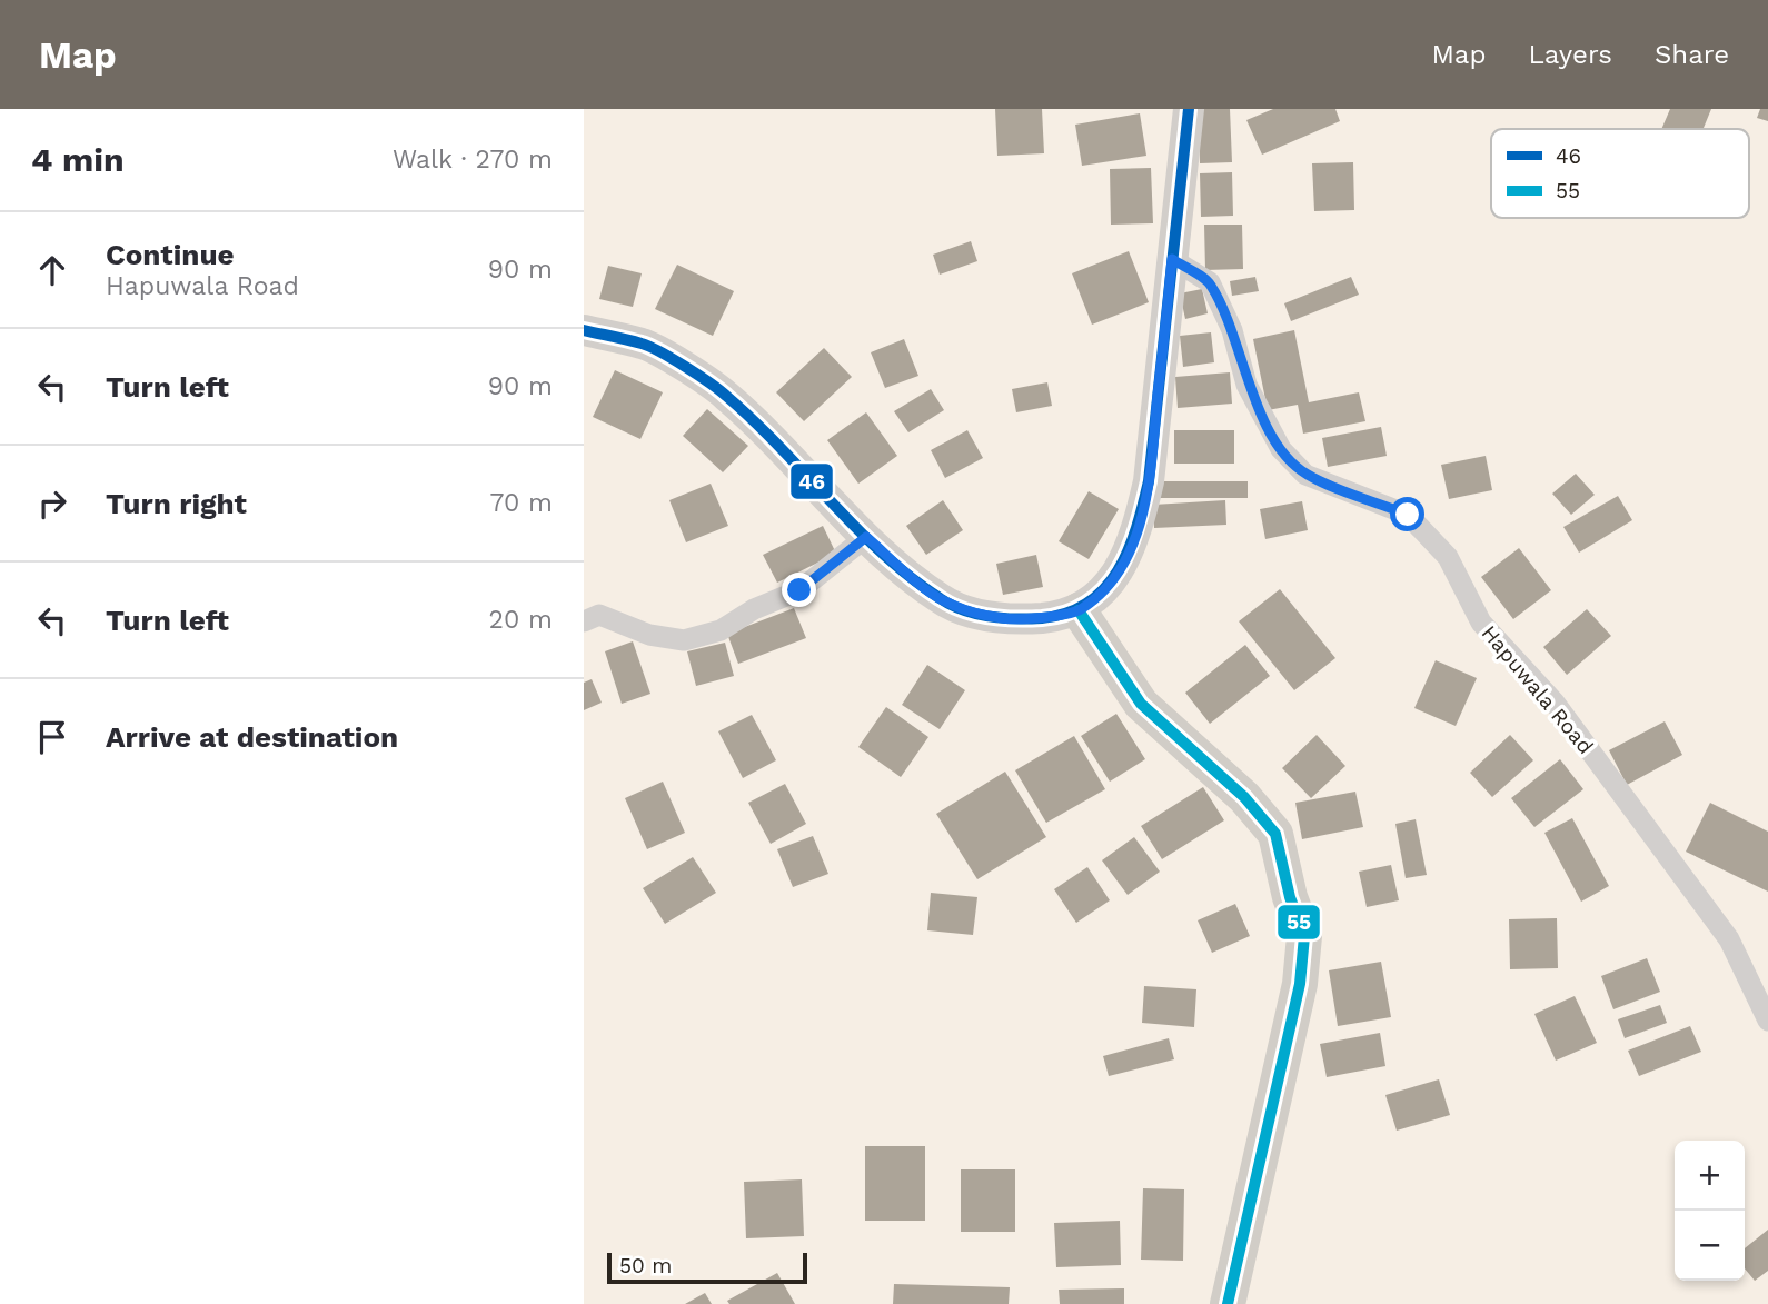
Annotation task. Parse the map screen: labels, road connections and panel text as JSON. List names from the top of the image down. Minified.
{"streets":{"street":["Hapuwala Road"]},"lines":["transit line 46","transit line 55"],"legend":["46","55"],"scale_bar":"50 m","page":{"header":"Map","nav":["Map","Layers","Share"],"heading":["4 min","Walk · 270 m"],"list":[["Continue","Hapuwala Road","90 m"],["Turn left","90 m"],["Turn right","70 m"],["Turn left","20 m"],"Arrive at destination"],"map_buttons":["+","−"],"scale":"50 m"}}
